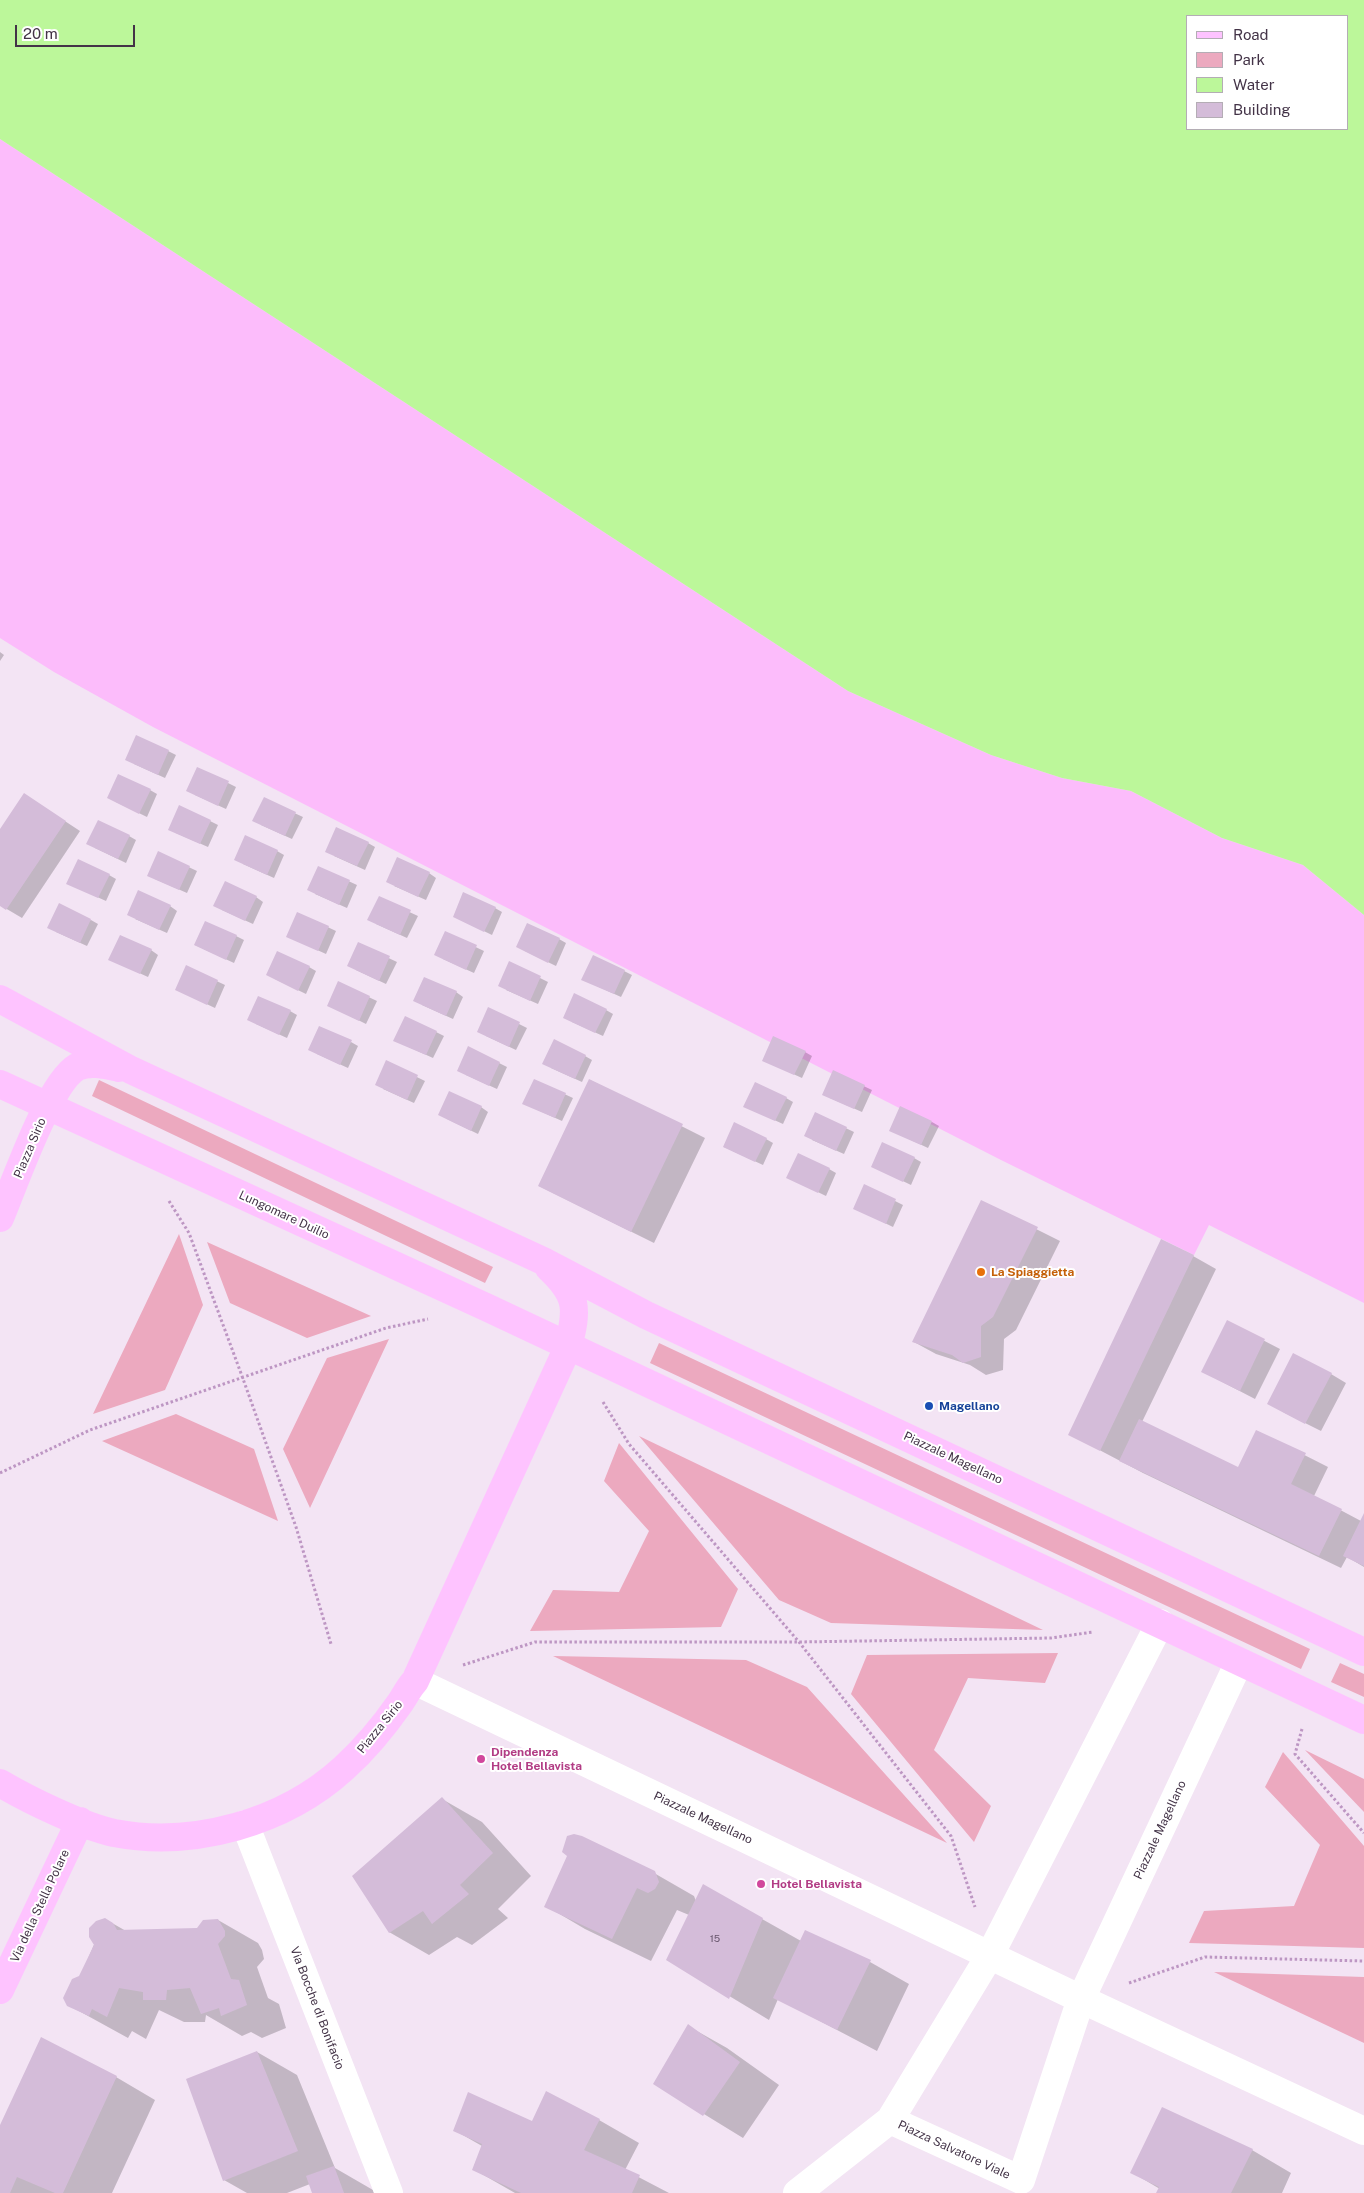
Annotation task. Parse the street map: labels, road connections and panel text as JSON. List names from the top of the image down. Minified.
{"streets":{"main road":["Piazza Sirio","Lungomare Duilio","Piazzale Magellano","Via della Stella Polare"],"street":["Via Bocche di Bonifacio","Piazza Salvatore Viale"]},"crossings":[["Piazza Sirio","Lungomare Duilio"],["Piazza Sirio","Piazzale Magellano"],["Piazza Sirio","Via della Stella Polare"],["Piazza Sirio","Via Bocche di Bonifacio"],["Piazzale Magellano","Piazza Salvatore Viale"]],"places":["La Spiaggietta","Magellano","Dipendenza Hotel Bellavista","Hotel Bellavista"],"house_numbers":["15"],"legend":["Road","Park","Water","Building"],"scale_bar":"20 m"}
